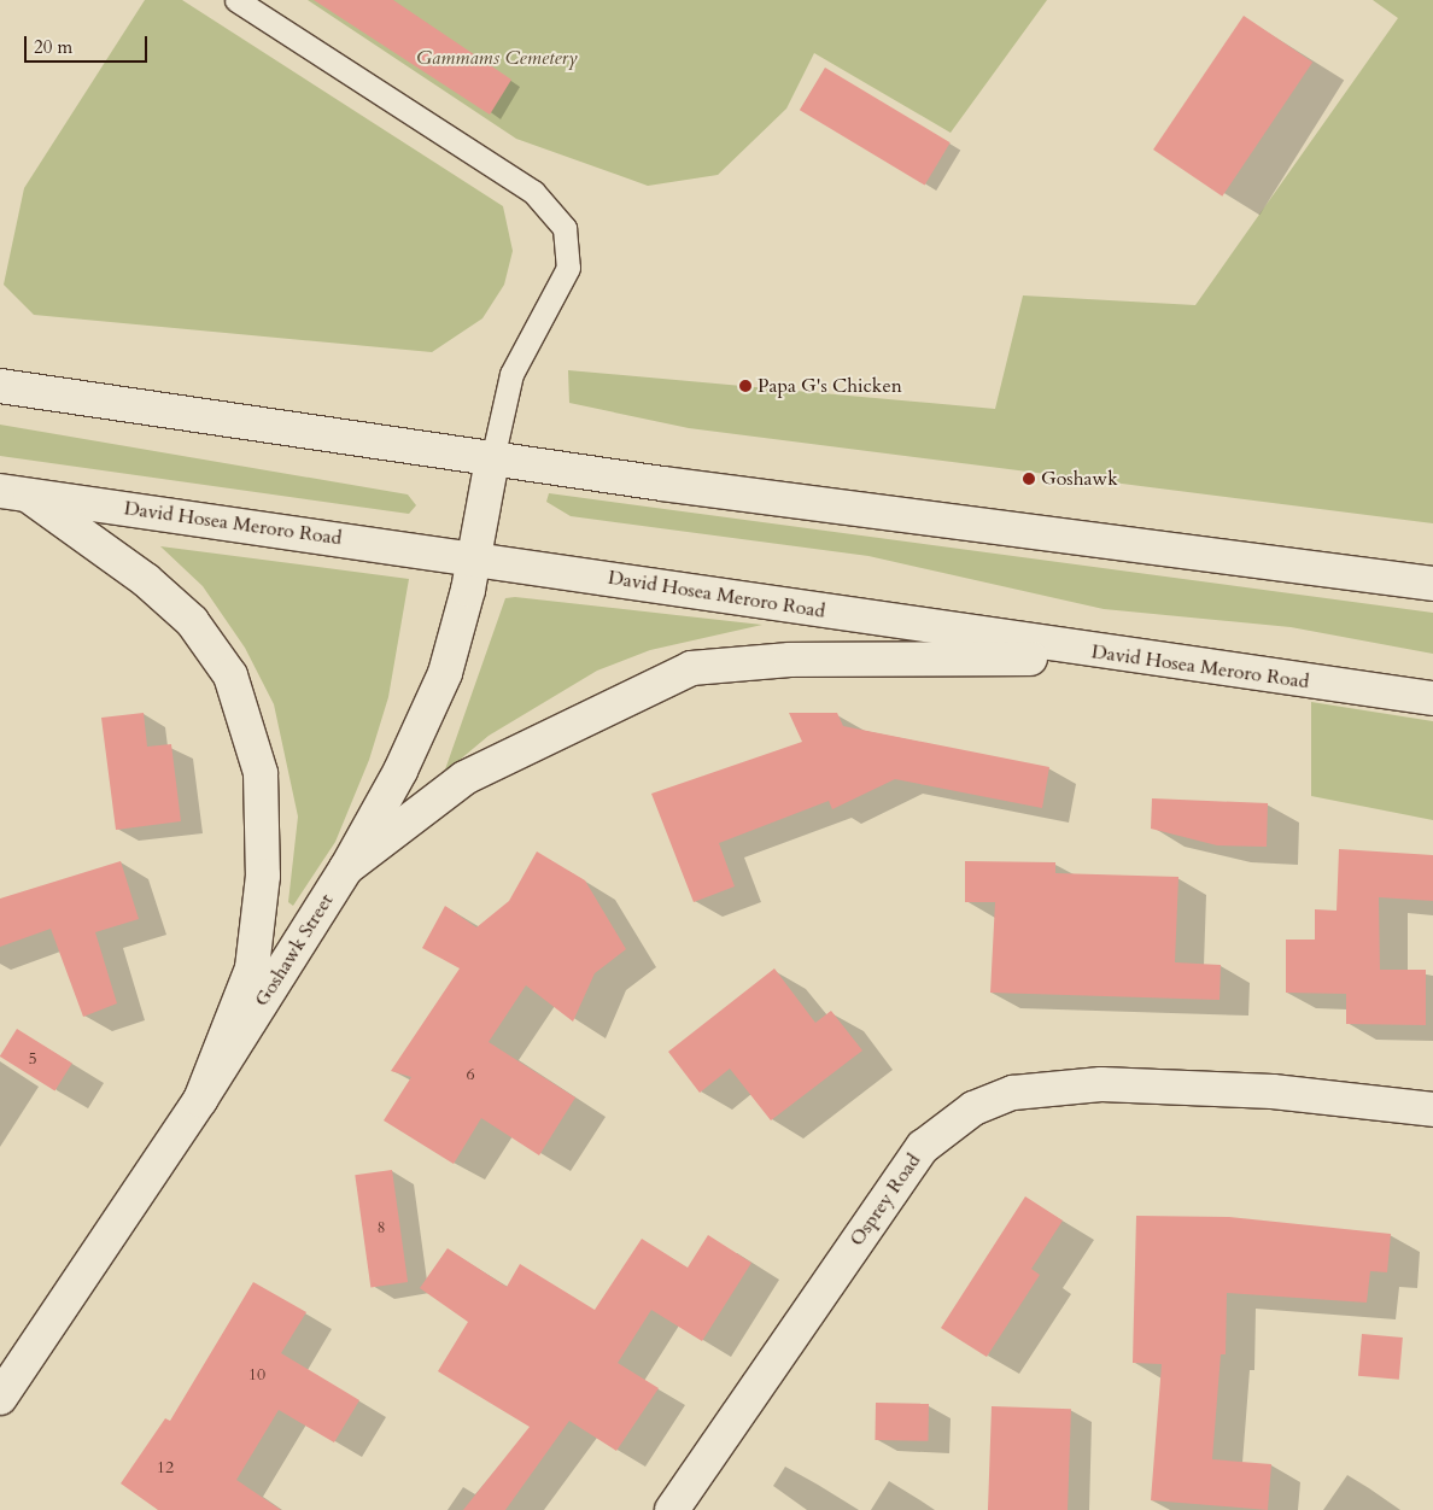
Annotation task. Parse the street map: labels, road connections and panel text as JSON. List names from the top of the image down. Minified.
{"streets":{"main road":["David Hosea Meroro Road","Goshawk Street","Osprey Road"]},"crossings":[["David Hosea Meroro Road","Goshawk Street"]],"parks":["Gammams Cemetery"],"places":["Papa G's Chicken","Goshawk"],"house_numbers":["5","6","8","10","12"],"scale_bar":"20 m"}
